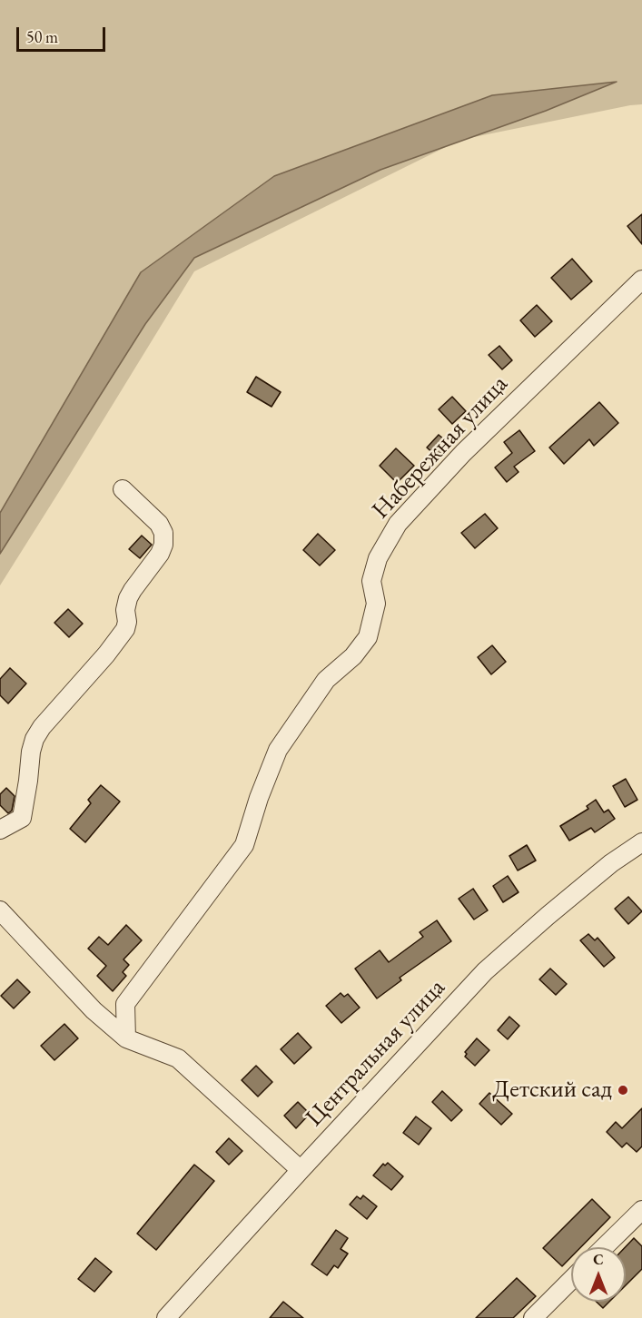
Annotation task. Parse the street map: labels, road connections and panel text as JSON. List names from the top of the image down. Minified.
{"streets":{"street":["Набережная улица","Центральная улица"]},"places":["Детский сад"],"scale_bar":"50 m","north":"top"}
